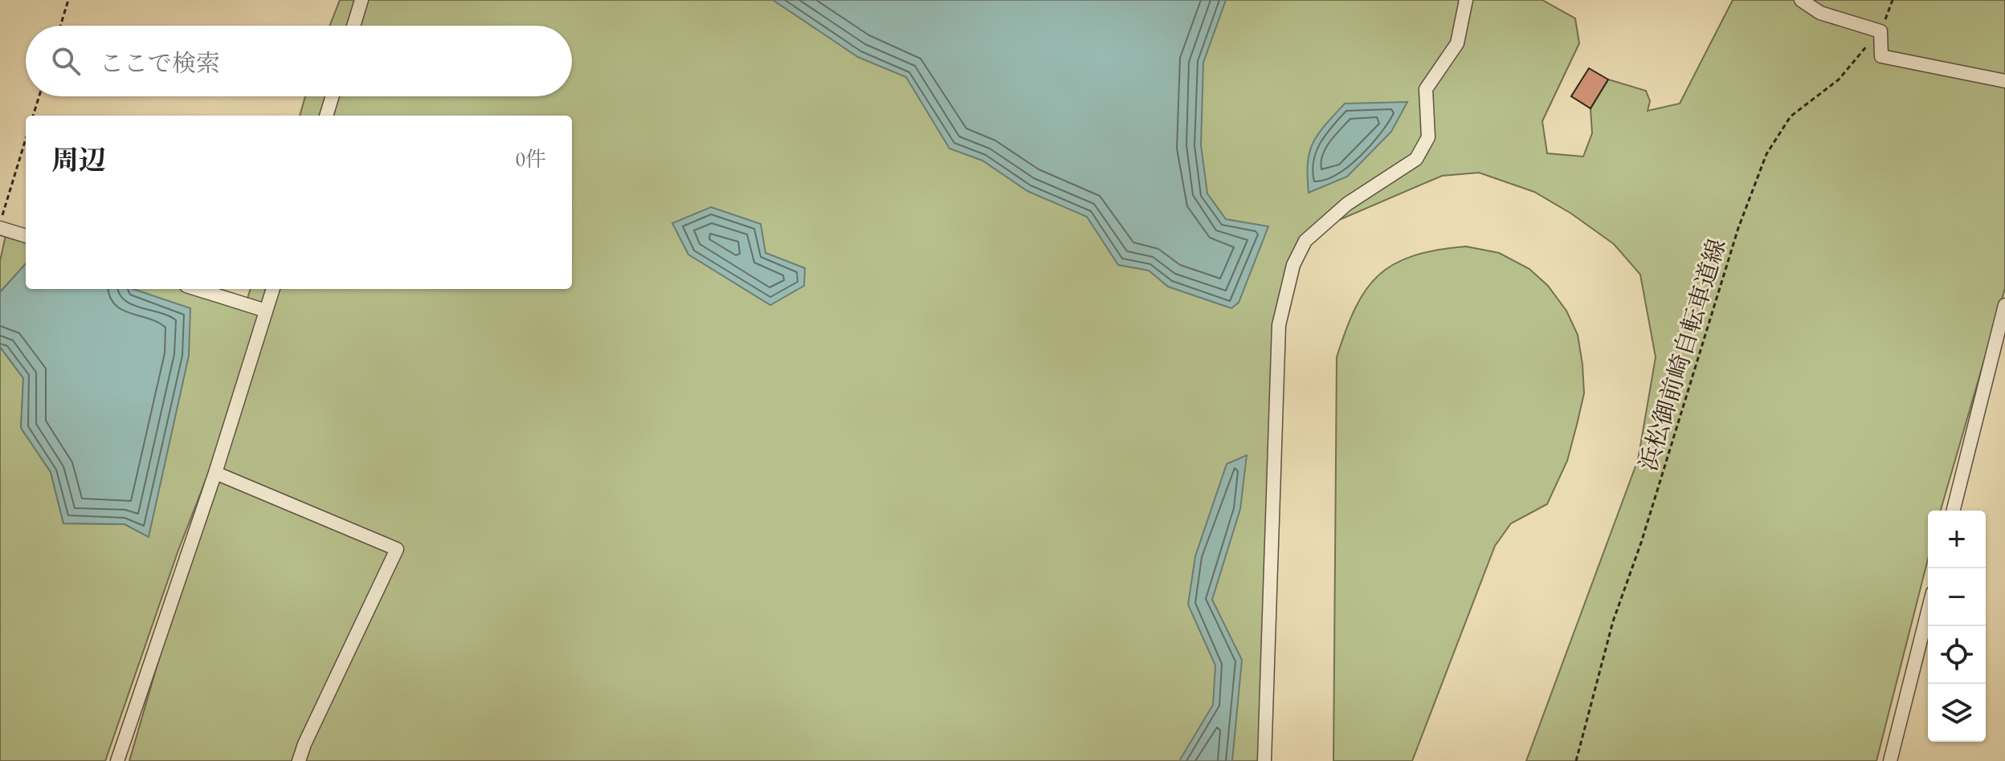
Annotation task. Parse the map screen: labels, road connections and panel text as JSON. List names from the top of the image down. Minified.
{"streets":{"path":["浜松御前崎自転車道線"]},"page":{"search":"ここで検索","heading":["周辺","0件"],"map_buttons":["+","−"]}}
